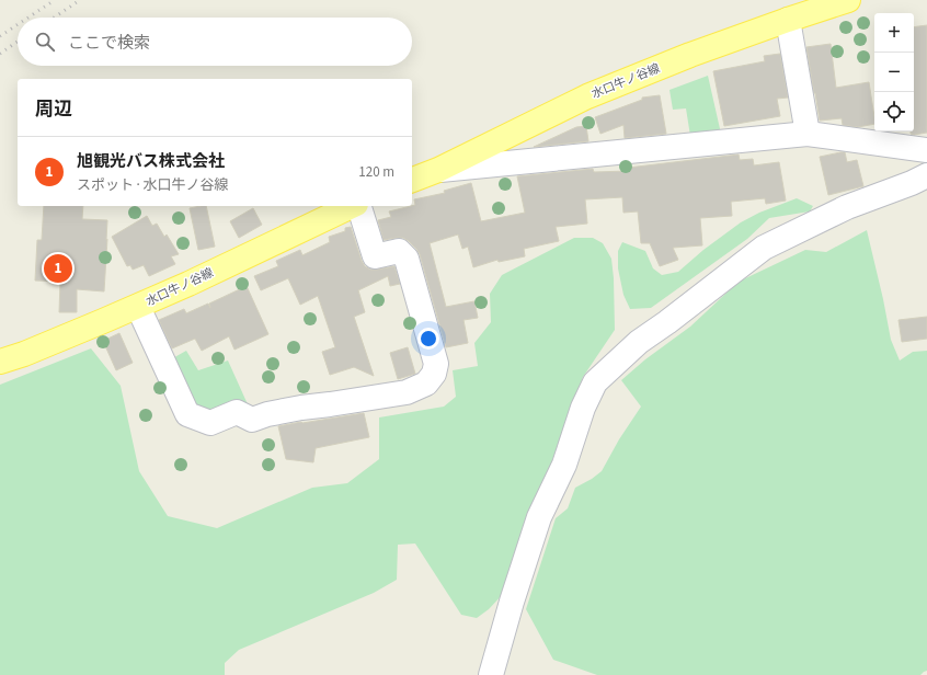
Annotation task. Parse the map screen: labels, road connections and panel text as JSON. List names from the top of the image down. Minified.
{"streets":{"main road":["水口牛ノ谷線"]},"page":{"map_buttons":["+","−"],"search":"ここで検索","heading":"周辺","list":[{"mark":"1","name":"旭観光バス株式会社","note":"スポット · 水口牛ノ谷線","value":"120 m"}],"pins":"1"}}
